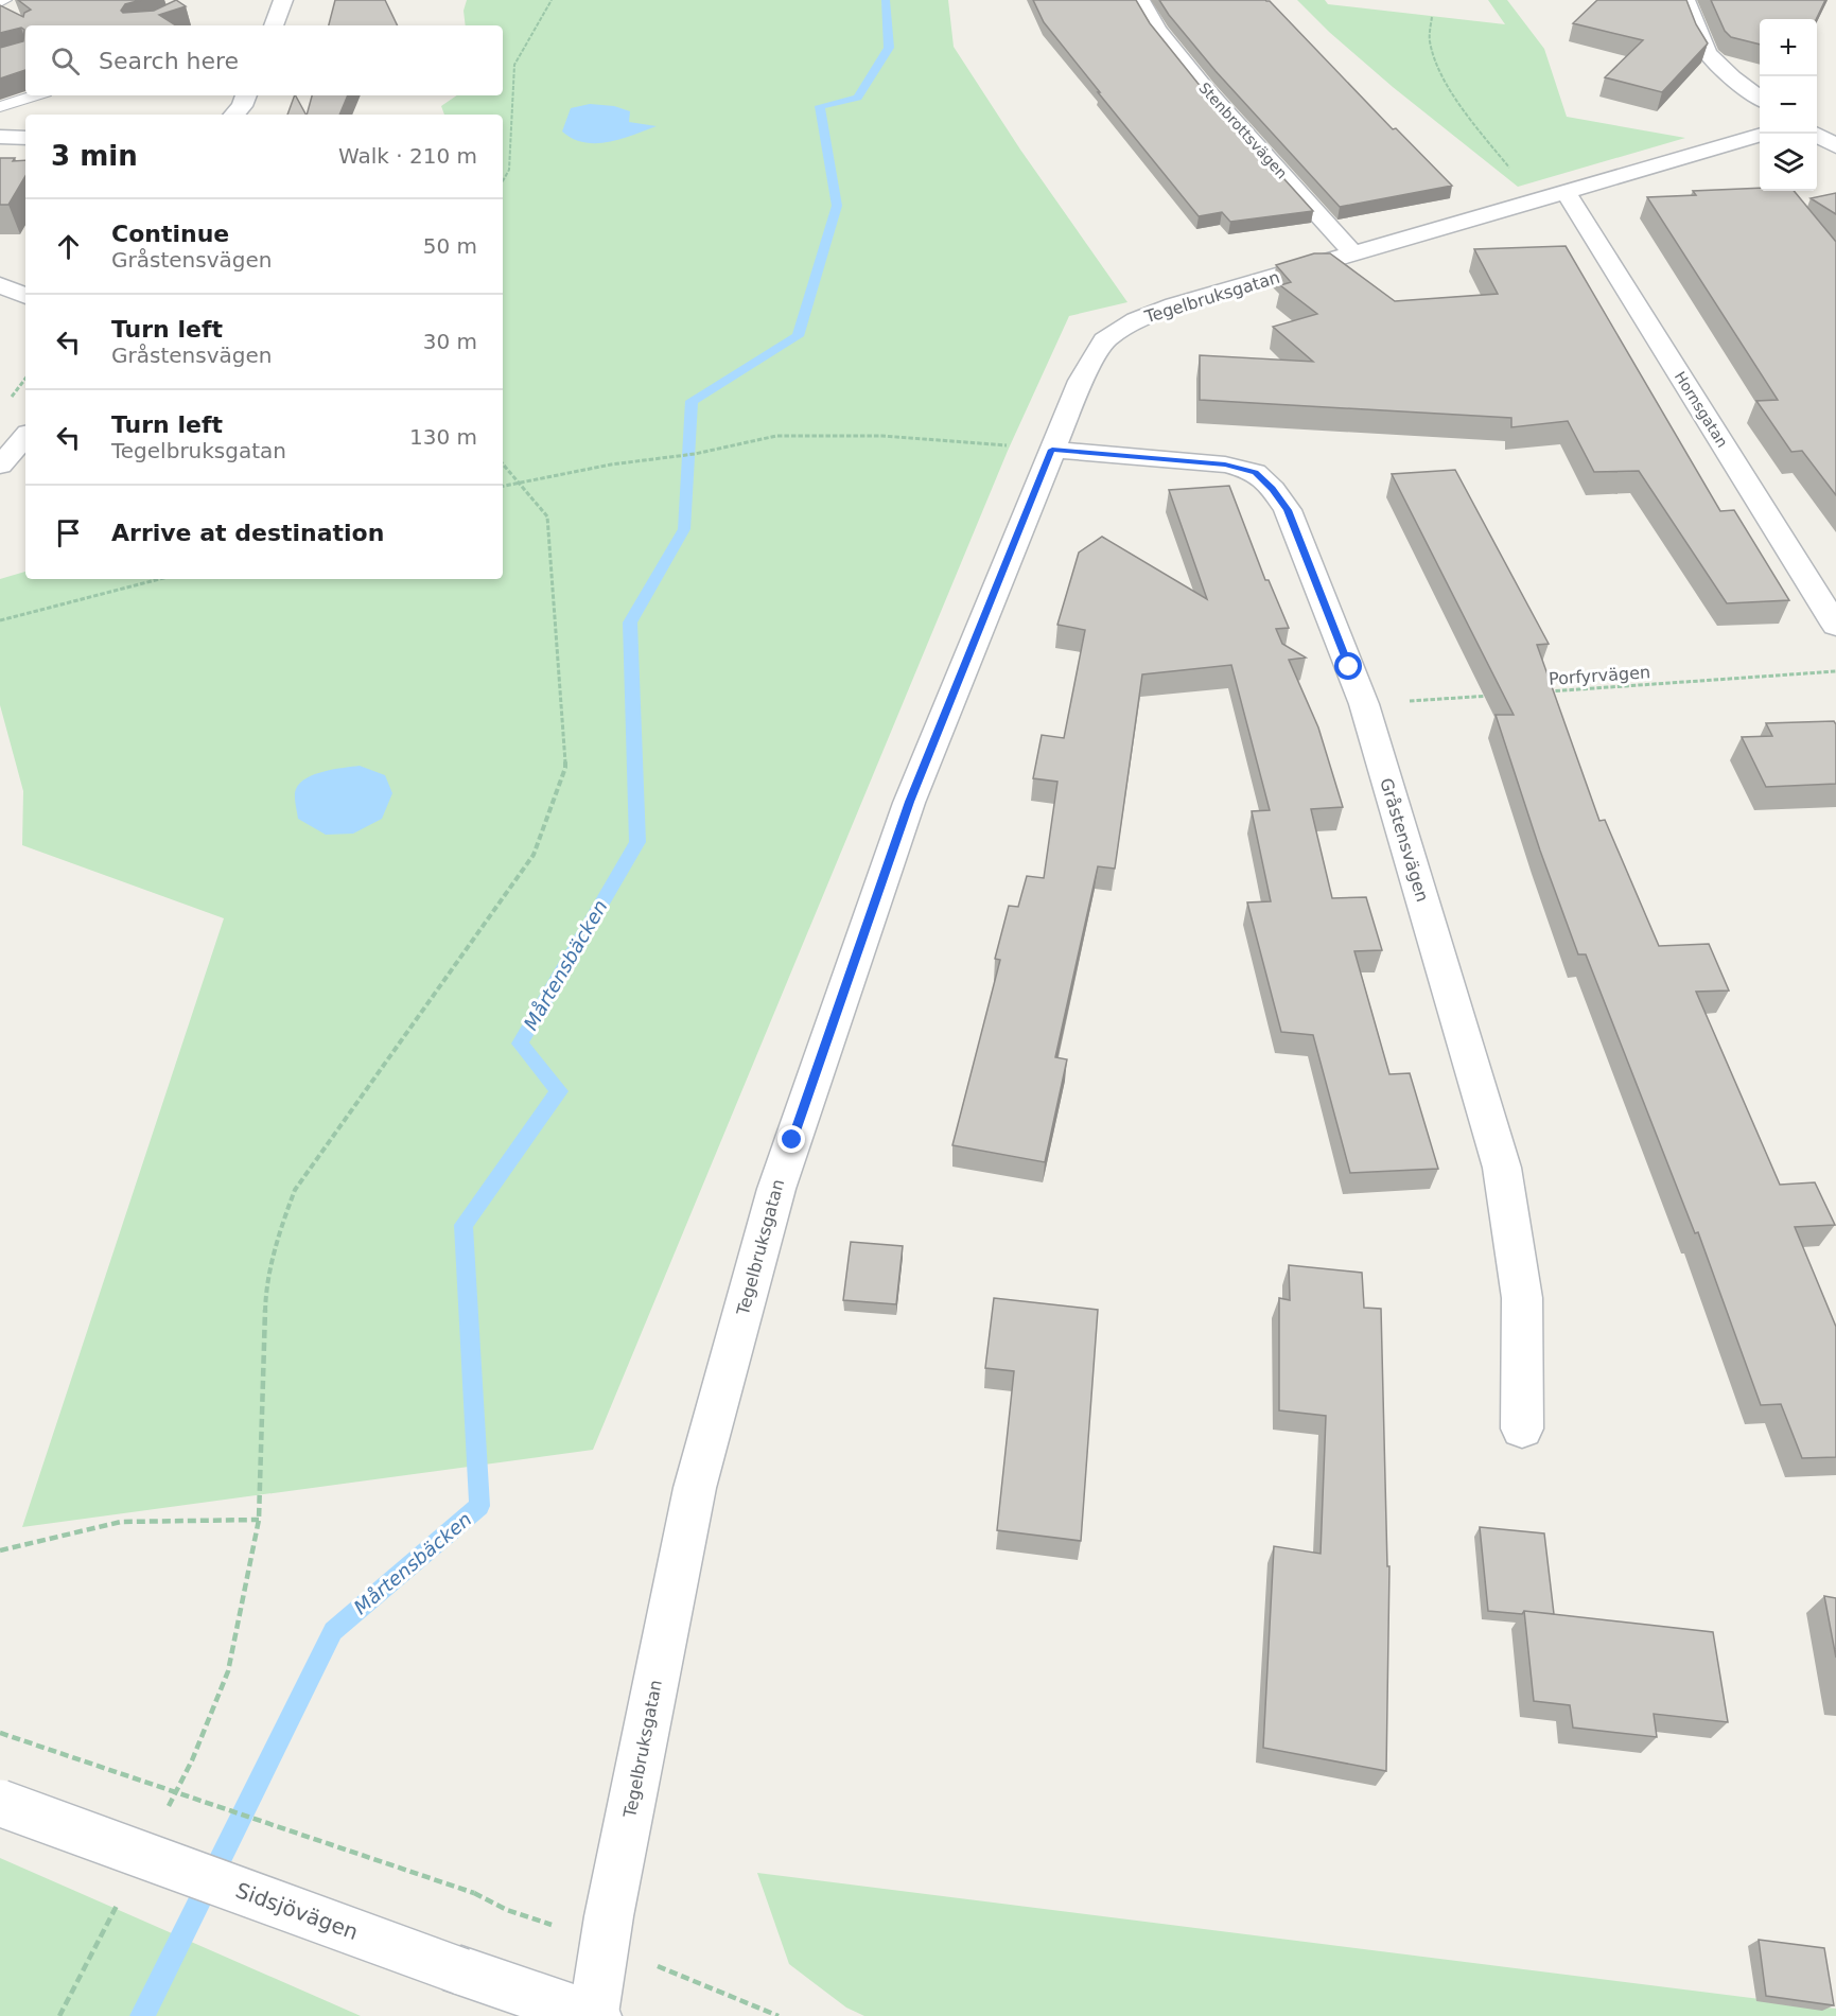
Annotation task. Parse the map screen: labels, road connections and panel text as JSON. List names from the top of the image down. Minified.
{"streets":{"street":["Stenbrottsvägen","Tegelbruksgatan","Hornsgatan","Gråstensvägen","Sidsjövägen"],"path":["Porfyrvägen"]},"crossings":[["Stenbrottsvägen","Tegelbruksgatan"],["Tegelbruksgatan","Hornsgatan"],["Tegelbruksgatan","Gråstensvägen"],["Tegelbruksgatan","Sidsjövägen"]],"water":["Mårtensbäcken"],"page":{"map_buttons":["+","−"],"search":"Search here","heading":["3 min","Walk · 210 m"],"list":[["Continue","Gråstensvägen","50 m"],["Turn left","Gråstensvägen","30 m"],["Turn left","Tegelbruksgatan","130 m"],"Arrive at destination"]}}
